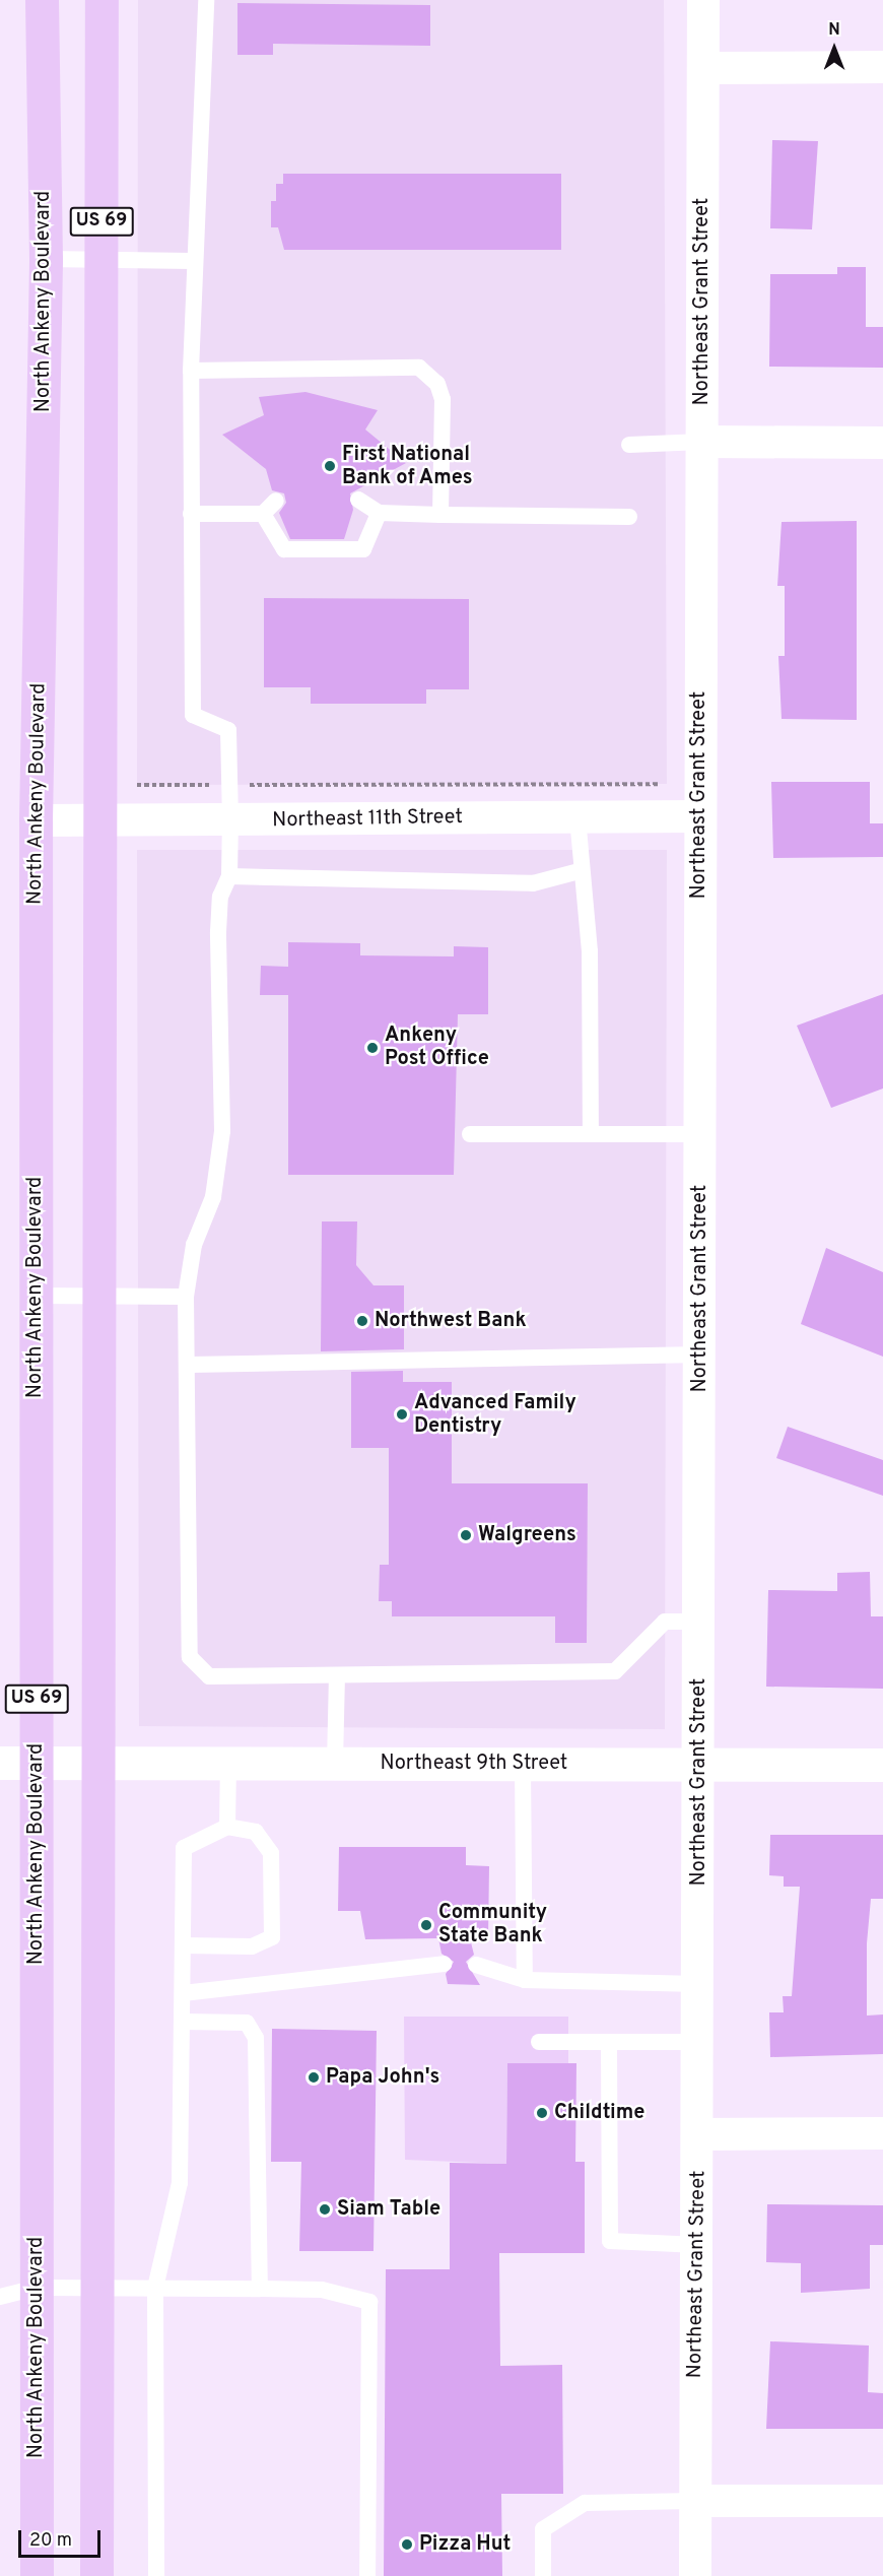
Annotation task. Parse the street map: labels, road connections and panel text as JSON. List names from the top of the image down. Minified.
{"streets":{"main road":["US 69","North Ankeny Boulevard"],"street":["Northeast Grant Street","Northeast 11th Street","Northeast 9th Street"]},"crossings":[["North Ankeny Boulevard","Northeast 11th Street"],["North Ankeny Boulevard","Northeast 9th Street"],["Northeast Grant Street","Northeast 11th Street"],["Northeast Grant Street","Northeast 9th Street"]],"places":["First National Bank of Ames","Ankeny Post Office","Northwest Bank","Advanced Family Dentistry","Walgreens","Community State Bank","Papa John's","Childtime","Siam Table","Pizza Hut"],"scale_bar":"20 m","north":"top"}
